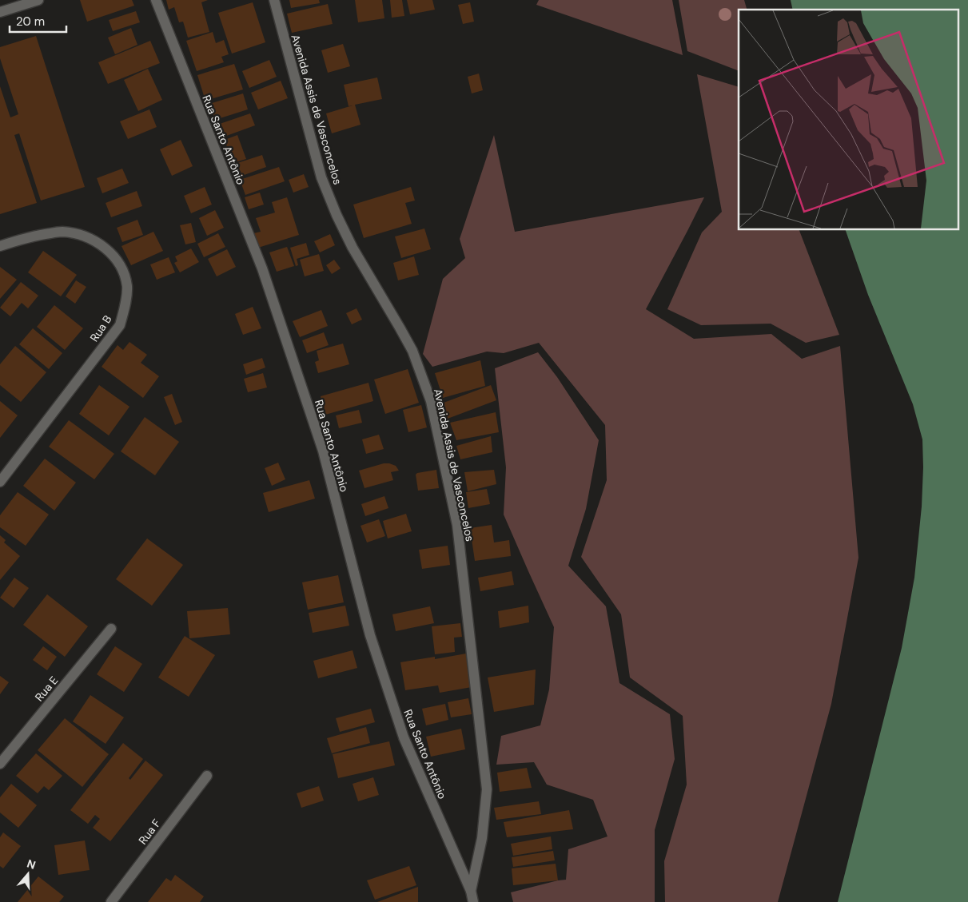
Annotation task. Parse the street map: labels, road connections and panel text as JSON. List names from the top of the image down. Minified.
{"streets":{"street":["Avenida Assis de Vasconcelos","Rua Santo Antônio","Rua B","Rua E","Rua F"]},"crossings":[["Avenida Assis de Vasconcelos","Rua Santo Antônio"]],"scale_bar":"20 m","north":"top"}
